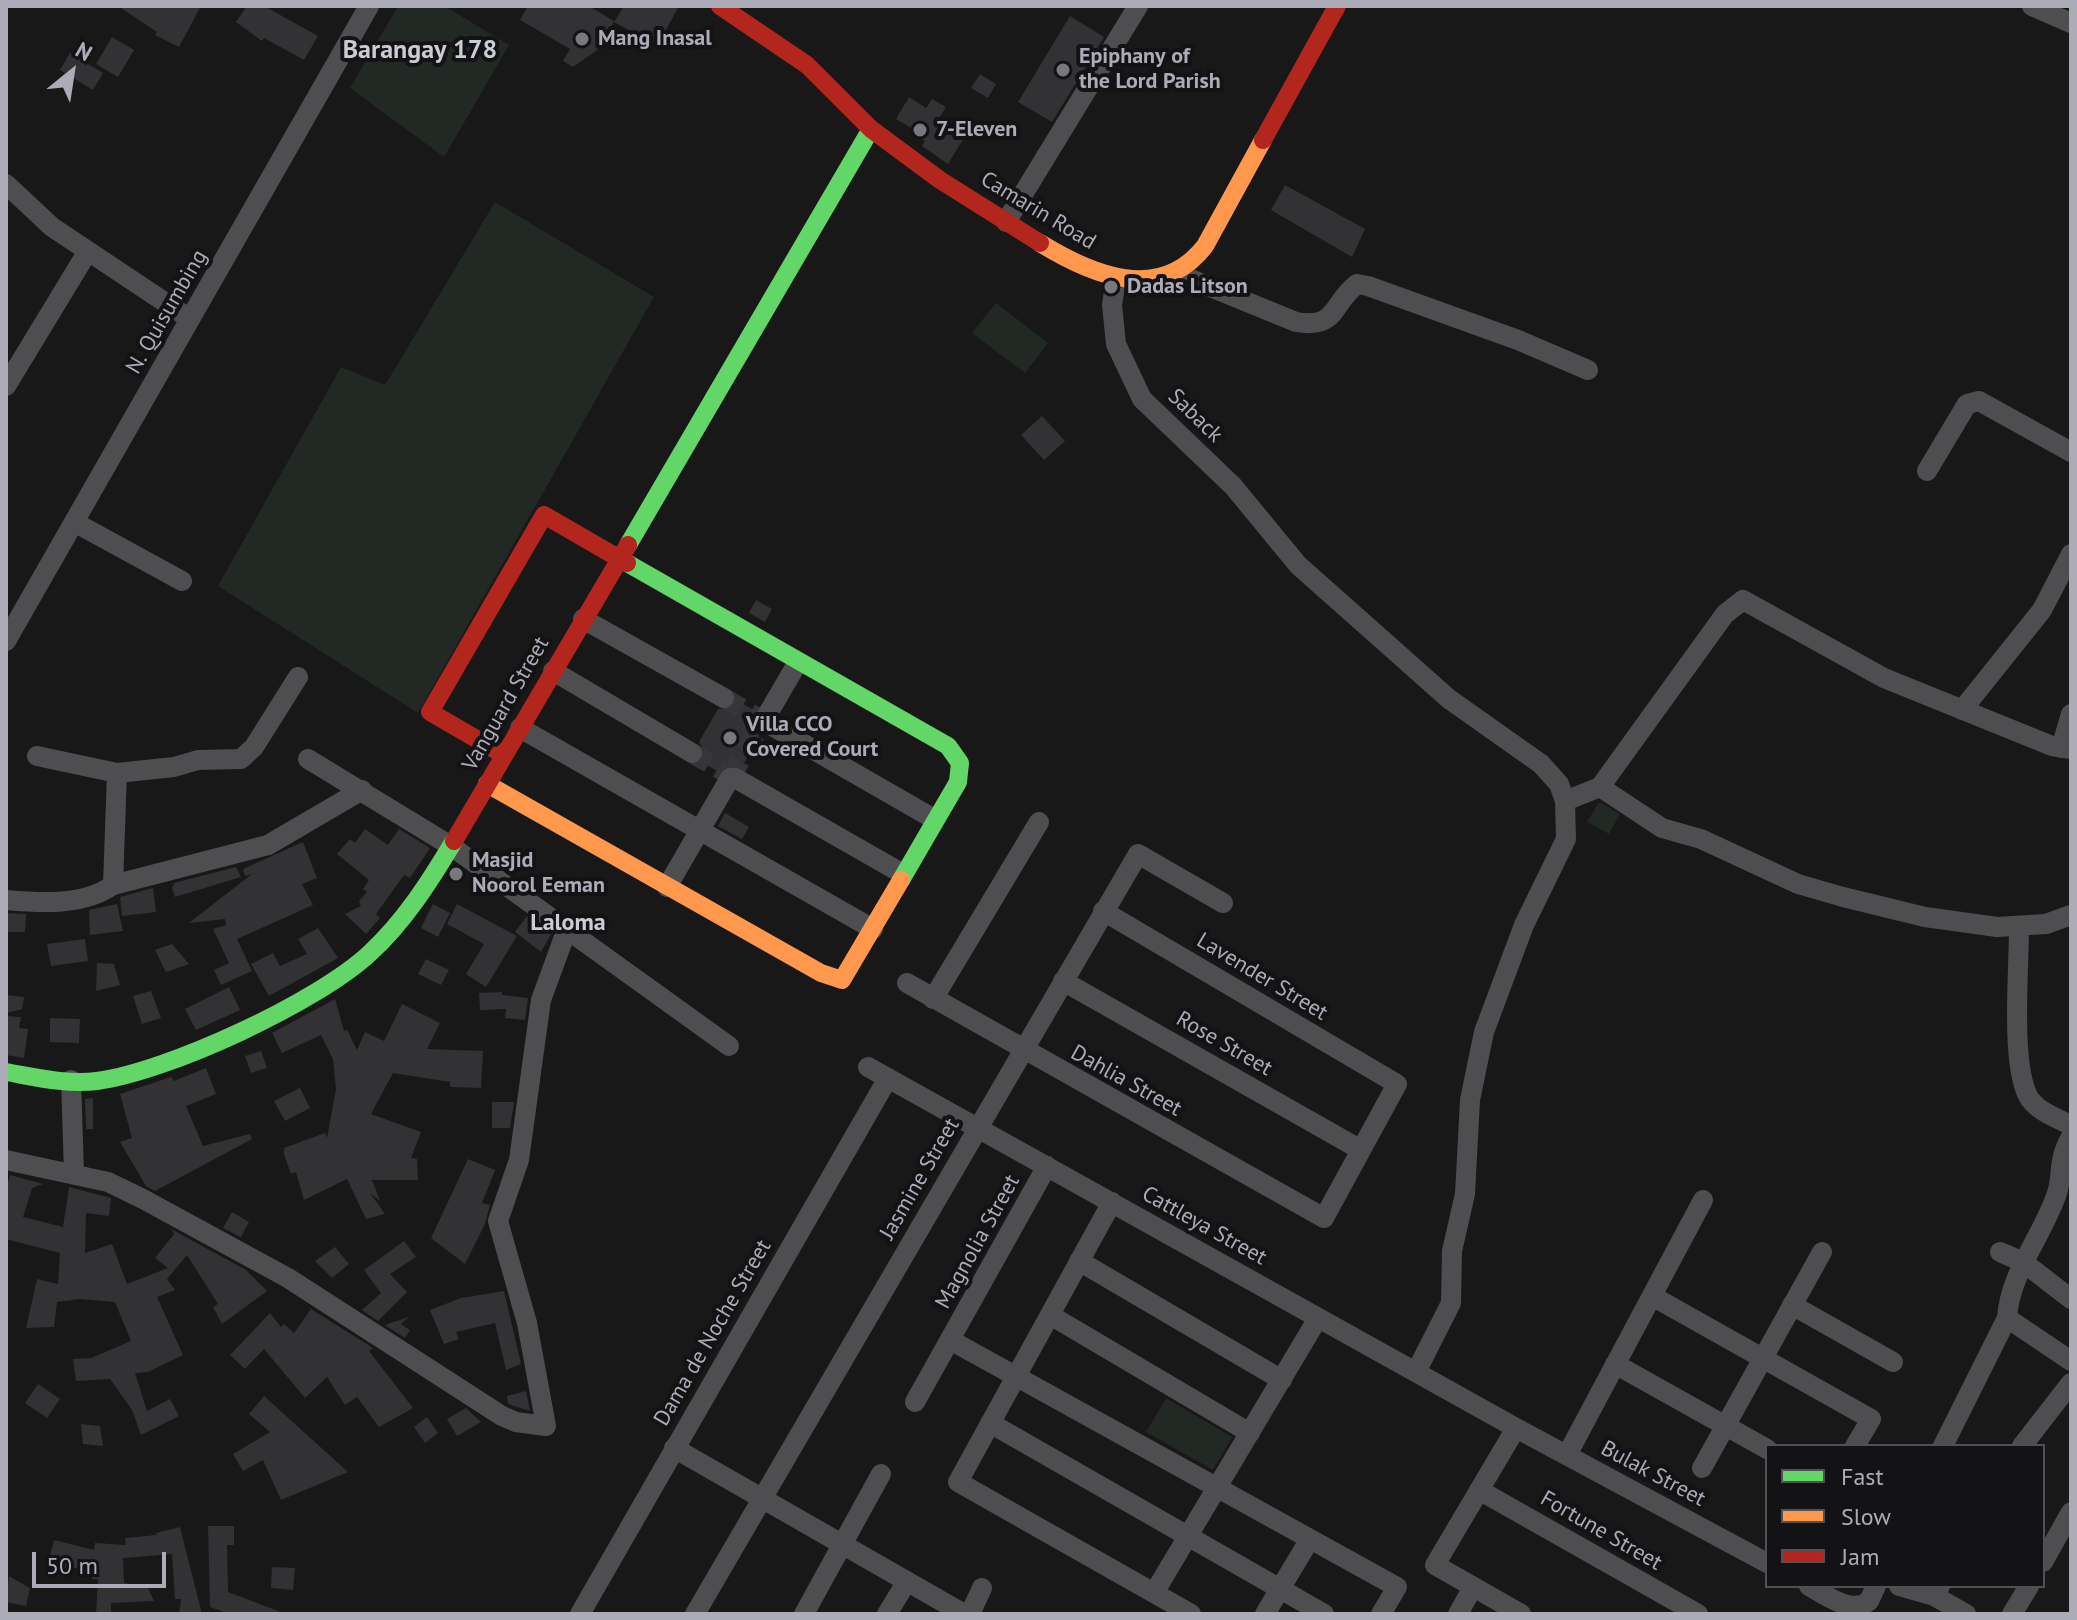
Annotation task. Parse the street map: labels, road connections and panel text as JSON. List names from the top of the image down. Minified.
{"streets":{"street":["Camarin Road","N. Quisumbing","Saback","Vanguard Street","Lavender Street","Rose Street","Dahlia Street","Jasmine Street","Cattleya Street","Magnolia Street","Dama de Noche Street","Bulak Street","Fortune Street"]},"crossings":[["Camarin Road","Saback"],["Camarin Road","Vanguard Street"],["Lavender Street","Rose Street"],["Lavender Street","Dahlia Street"],["Lavender Street","Jasmine Street"],["Rose Street","Dahlia Street"],["Rose Street","Jasmine Street"],["Dahlia Street","Jasmine Street"],["Jasmine Street","Cattleya Street"],["Cattleya Street","Magnolia Street"],["Cattleya Street","Dama de Noche Street"],["Cattleya Street","Bulak Street"]],"districts":["Barangay 178","Laloma"],"places":["Mang Inasal","Epiphany of the Lord Parish","7-Eleven","Dadas Litson","Villa CCO Covered Court","Masjid Noorol Eeman"],"legend":["Fast","Slow","Jam"],"scale_bar":"50 m","north":"top right"}
